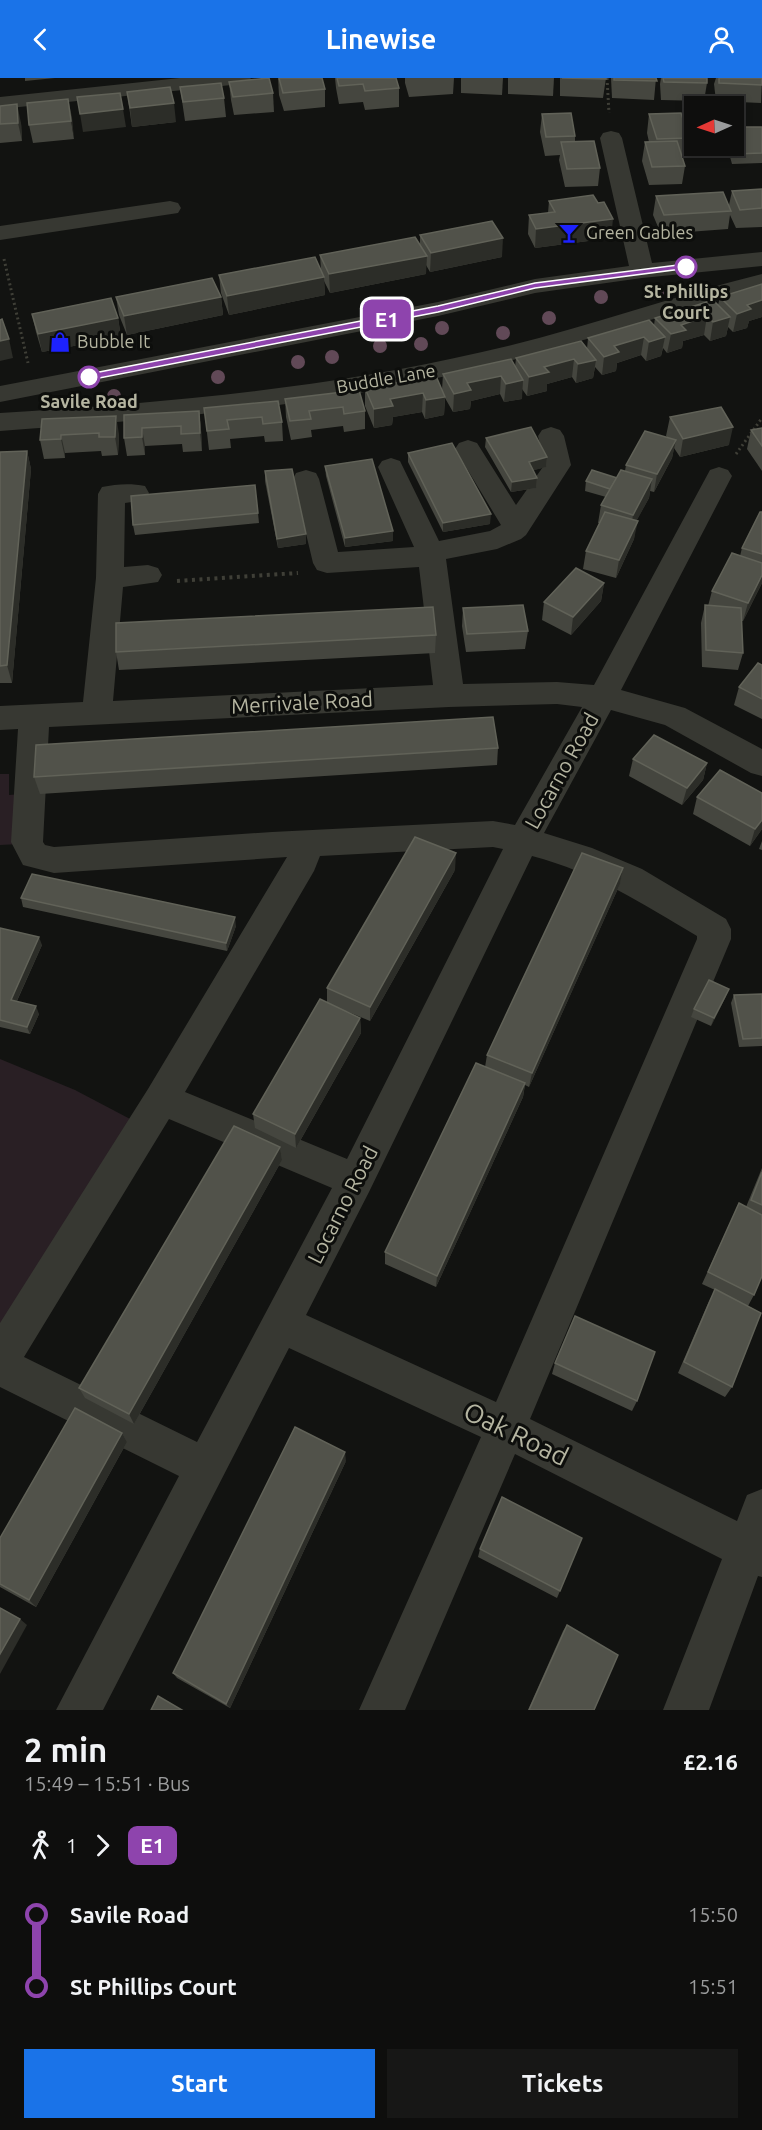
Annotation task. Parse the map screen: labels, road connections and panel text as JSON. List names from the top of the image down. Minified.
{"streets":{"street":["Buddle Lane","Merrivale Road","Locarno Road","Oak Road"]},"crossings":[["Merrivale Road","Locarno Road"],["Locarno Road","Oak Road"]],"places":{"bar":["Green Gables"],"other":["St Phillips Court","Savile Road"],"shop":["Bubble It"]},"lines":["bus line E1"],"north":"left","page":{"header":"Linewise","on_map":"E1","heading":["2 min","15:49 – 15:51 · Bus","£2.16"],"legs":["1","E1"],"list":[{"name":"Savile Road","value":"15:50"},{"name":"St Phillips Court","value":"15:51"}],"buttons":["Start","Tickets"]}}
